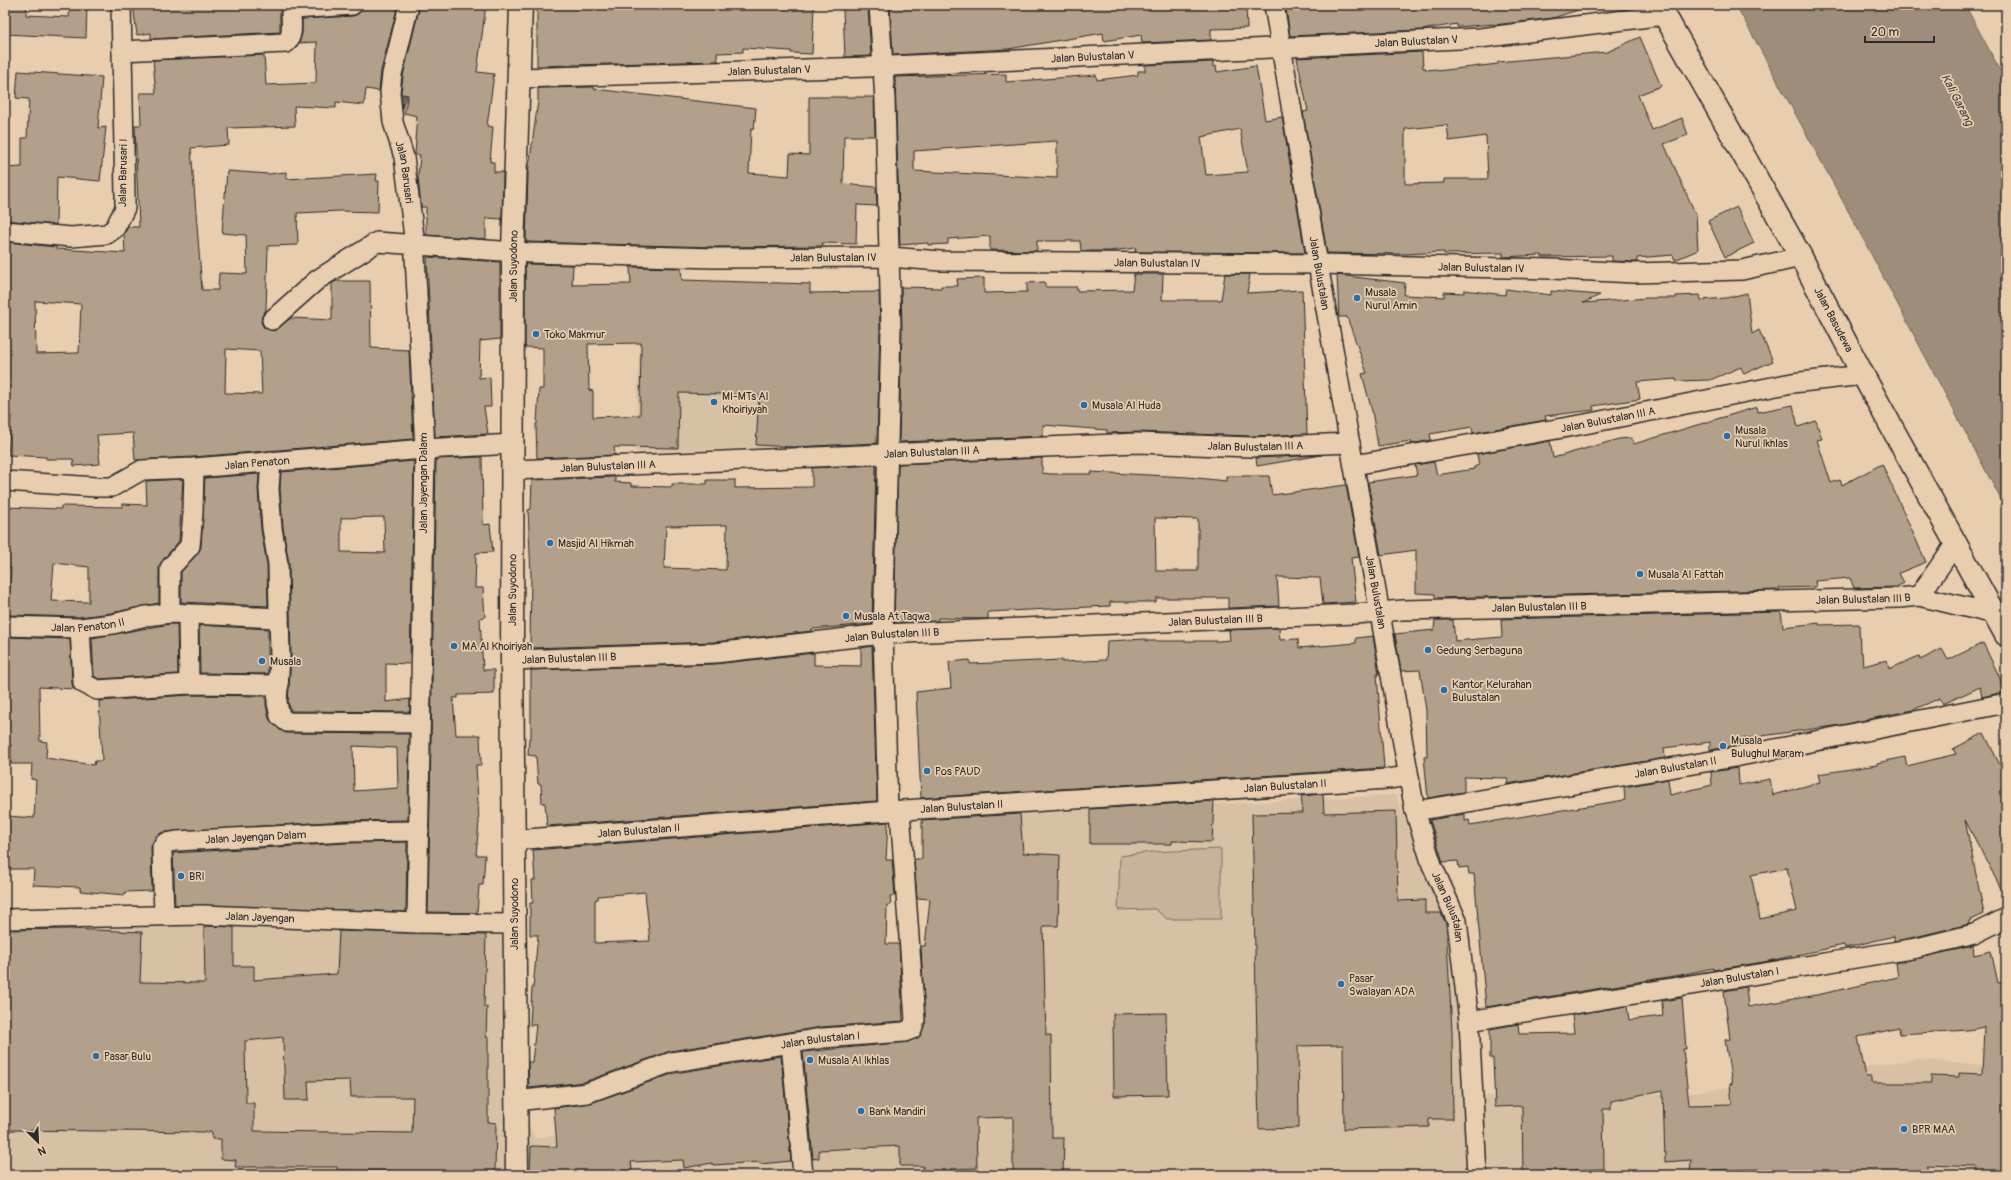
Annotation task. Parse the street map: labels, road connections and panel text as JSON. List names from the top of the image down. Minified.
{"streets":{"street":["Jalan Bulustalan V","Jalan Barusari I","Jalan Barusari","Jalan Bulustalan IV","Jalan Suyodono","Jalan Bulustalan","Jalan Basudewa","Jalan Bulustalan III A","Jalan Penaton","Jalan Jayengan Dalam","Jalan Bulustalan III B","Jalan Penaton II","Jalan Bulustalan II","Jalan Jayengan","Jalan Bulustalan I"]},"crossings":[["Jalan Bulustalan V","Jalan Suyodono"],["Jalan Bulustalan V","Jalan Bulustalan"],["Jalan Bulustalan V","Jalan Basudewa"],["Jalan Barusari","Jalan Jayengan Dalam"],["Jalan Bulustalan IV","Jalan Suyodono"],["Jalan Bulustalan IV","Jalan Bulustalan"],["Jalan Bulustalan IV","Jalan Basudewa"],["Jalan Suyodono","Jalan Bulustalan III A"],["Jalan Suyodono","Jalan Penaton"],["Jalan Suyodono","Jalan Bulustalan III B"],["Jalan Suyodono","Jalan Bulustalan II"],["Jalan Suyodono","Jalan Jayengan"],["Jalan Suyodono","Jalan Bulustalan I"],["Jalan Bulustalan","Jalan Bulustalan III A"],["Jalan Bulustalan","Jalan Bulustalan III B"],["Jalan Bulustalan","Jalan Bulustalan II"],["Jalan Bulustalan","Jalan Bulustalan I"],["Jalan Basudewa","Jalan Bulustalan III A"],["Jalan Basudewa","Jalan Bulustalan III B"],["Jalan Penaton","Jalan Jayengan Dalam"],["Jalan Jayengan Dalam","Jalan Jayengan"],["Jalan Bulustalan II","Jalan Bulustalan I"]],"water":["Kali Garang"],"places":["Musala Nurul Amin","Toko Makmur","MI-MTs Al Khoiriyyah","Musala Al Huda","Musala Nurul Ikhlas","Masjid Al Hikmah","Musala Al Fattah","Musala At Taqwa","MA Al Khoiriyah","Gedung Serbaguna","Musala","Kantor Kelurahan Bulustalan","Musala Bulughul Maram","Pos PAUD","BRI","Pasar Swalayan ADA","Pasar Bulu","Musala Al Ikhlas","Bank Mandiri","BPR MAA"],"scale_bar":"20 m","north":"bottom right"}
